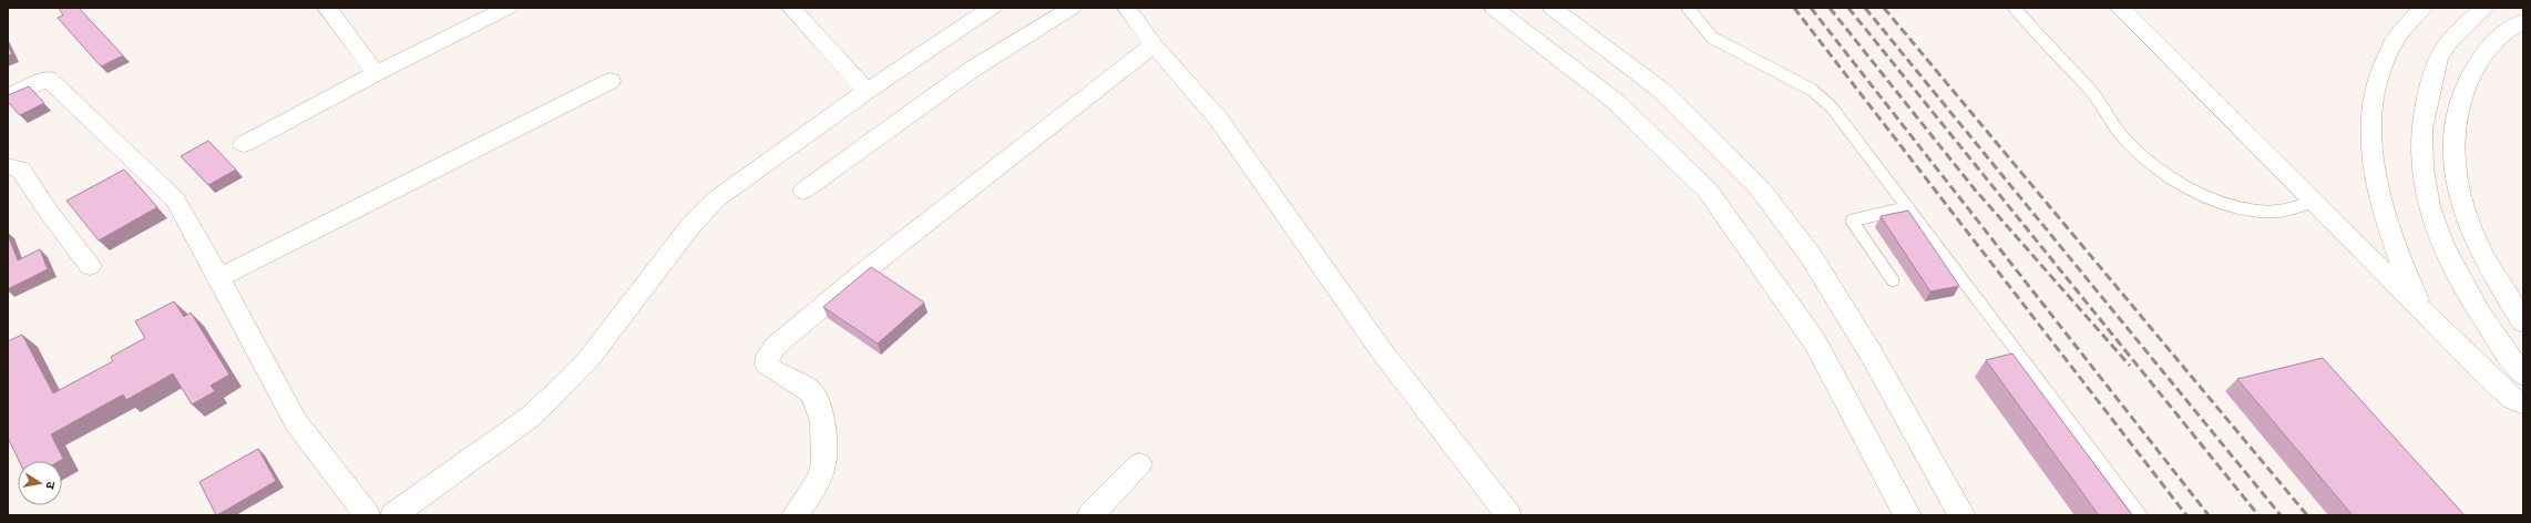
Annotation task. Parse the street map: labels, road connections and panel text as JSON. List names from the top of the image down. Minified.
{"north":"right"}
